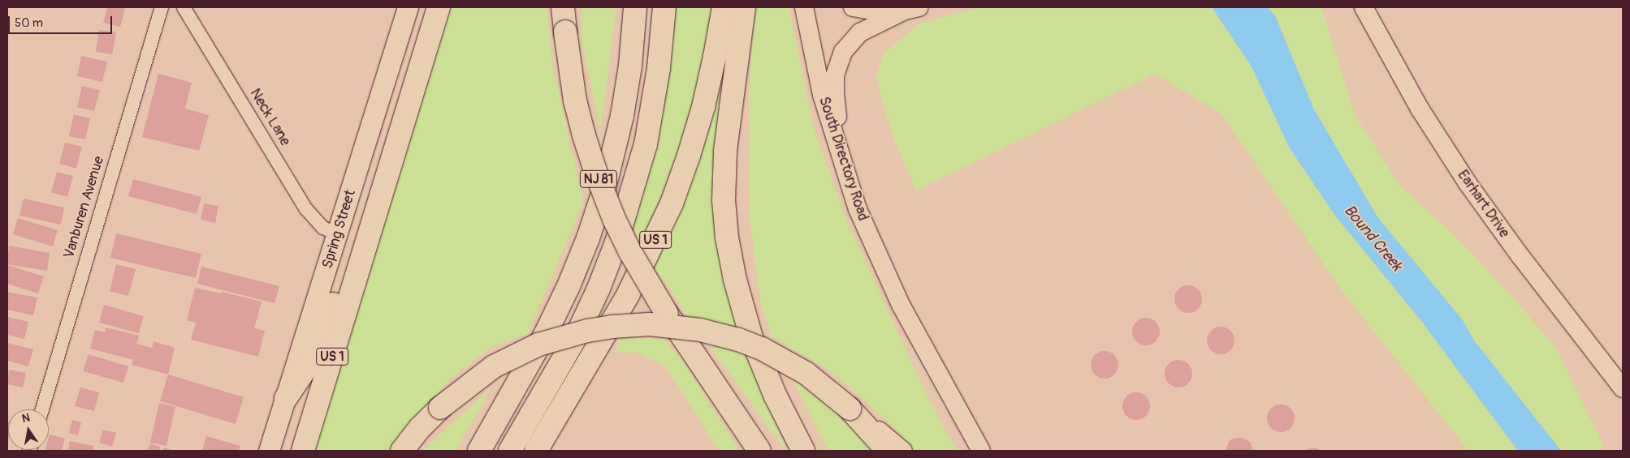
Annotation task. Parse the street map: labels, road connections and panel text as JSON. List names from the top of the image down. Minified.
{"streets":{"highway":["NJ 81","US 1"],"main road":["Spring Street"],"street":["Neck Lane","South Directory Road","Earhart Drive","Vanburen Avenue"]},"crossings":[["Neck Lane","Spring Street"]],"water":["Bound Creek"],"scale_bar":"50 m","north":"top"}
